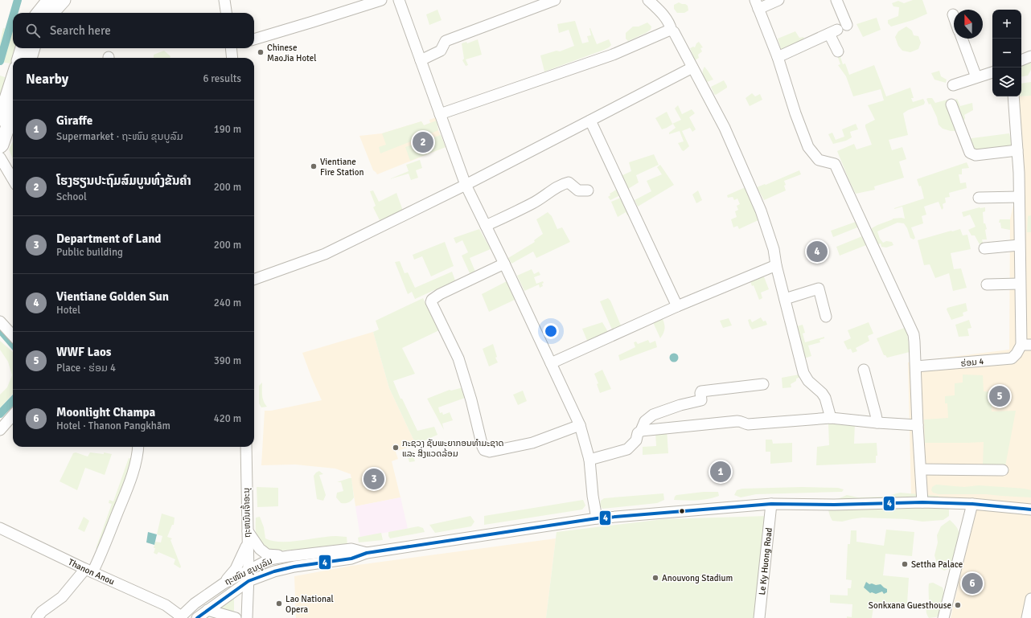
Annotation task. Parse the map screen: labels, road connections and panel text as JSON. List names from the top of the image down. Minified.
{"streets":{"street":["ຮ່ອມ 4","ຖະຫນົນເຈົ້າອະນຸ","Le Ky Huong Road","Thanon Anou","ຖະໜົນ ຂຸນບູລົມ"]},"crossings":[["ຖະຫນົນເຈົ້າອະນຸ","ຖະໜົນ ຂຸນບູລົມ"],["Le Ky Huong Road","ຖະໜົນ ຂຸນບູລົມ"],["Thanon Anou","ຖະໜົນ ຂຸນບູລົມ"]],"places":["Chinese MaoJia Hotel","Vientiane Fire Station","ກະຊວງ ຊັບພະຍາກອນທຳມະຊາດ ແລະ ສິ່ງແວດລ້ອມ","Settha Palace","Anouvong Stadium","Lao National Opera","Sonkxana Guesthouse"],"lines":["transit line 4"],"north":"top","page":{"map_buttons":["+","−"],"search":"Search here","heading":["Nearby","6 results"],"list":[{"mark":"1","name":"Giraffe","note":"Supermarket · ຖະໜົນ ຂຸນບູລົມ","value":"190 m"},{"mark":"2","name":"ໂຮງຮຽນປະຖົມສົມບູນທົ່ງຂັນຄຳ","note":"School","value":"200 m"},{"mark":"3","name":"Department of Land","note":"Public building","value":"200 m"},{"mark":"4","name":"Vientiane Golden Sun","note":"Hotel","value":"240 m"},{"mark":"5","name":"WWF Laos","note":"Place · ຮ່ອມ 4","value":"390 m"},{"mark":"6","name":"Moonlight Champa","note":"Hotel · Thanon Pangkhām","value":"420 m"}],"pins":["2","4","5","1","3","6"]}}
